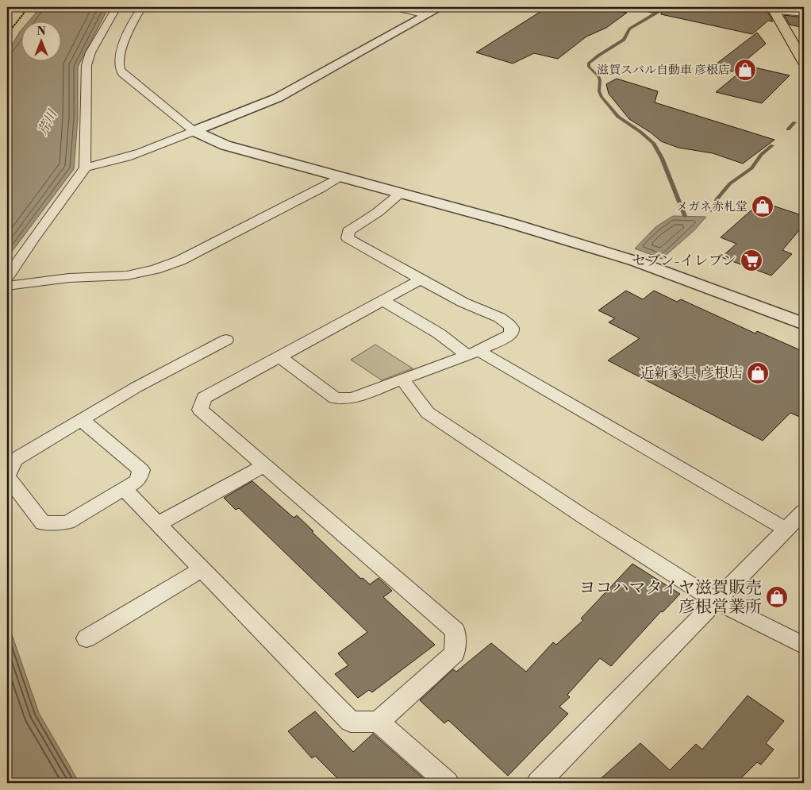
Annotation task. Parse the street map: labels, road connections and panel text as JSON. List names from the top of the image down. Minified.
{"water":["芹川"],"places":{"shop":["滋賀スバル自動車 彦根店","メガネ赤札堂","近新家具 彦根店","ヨコハマタイヤ滋賀販売 彦根営業所"],"supermarket":["セブン-イレブン"]},"north":"top"}
